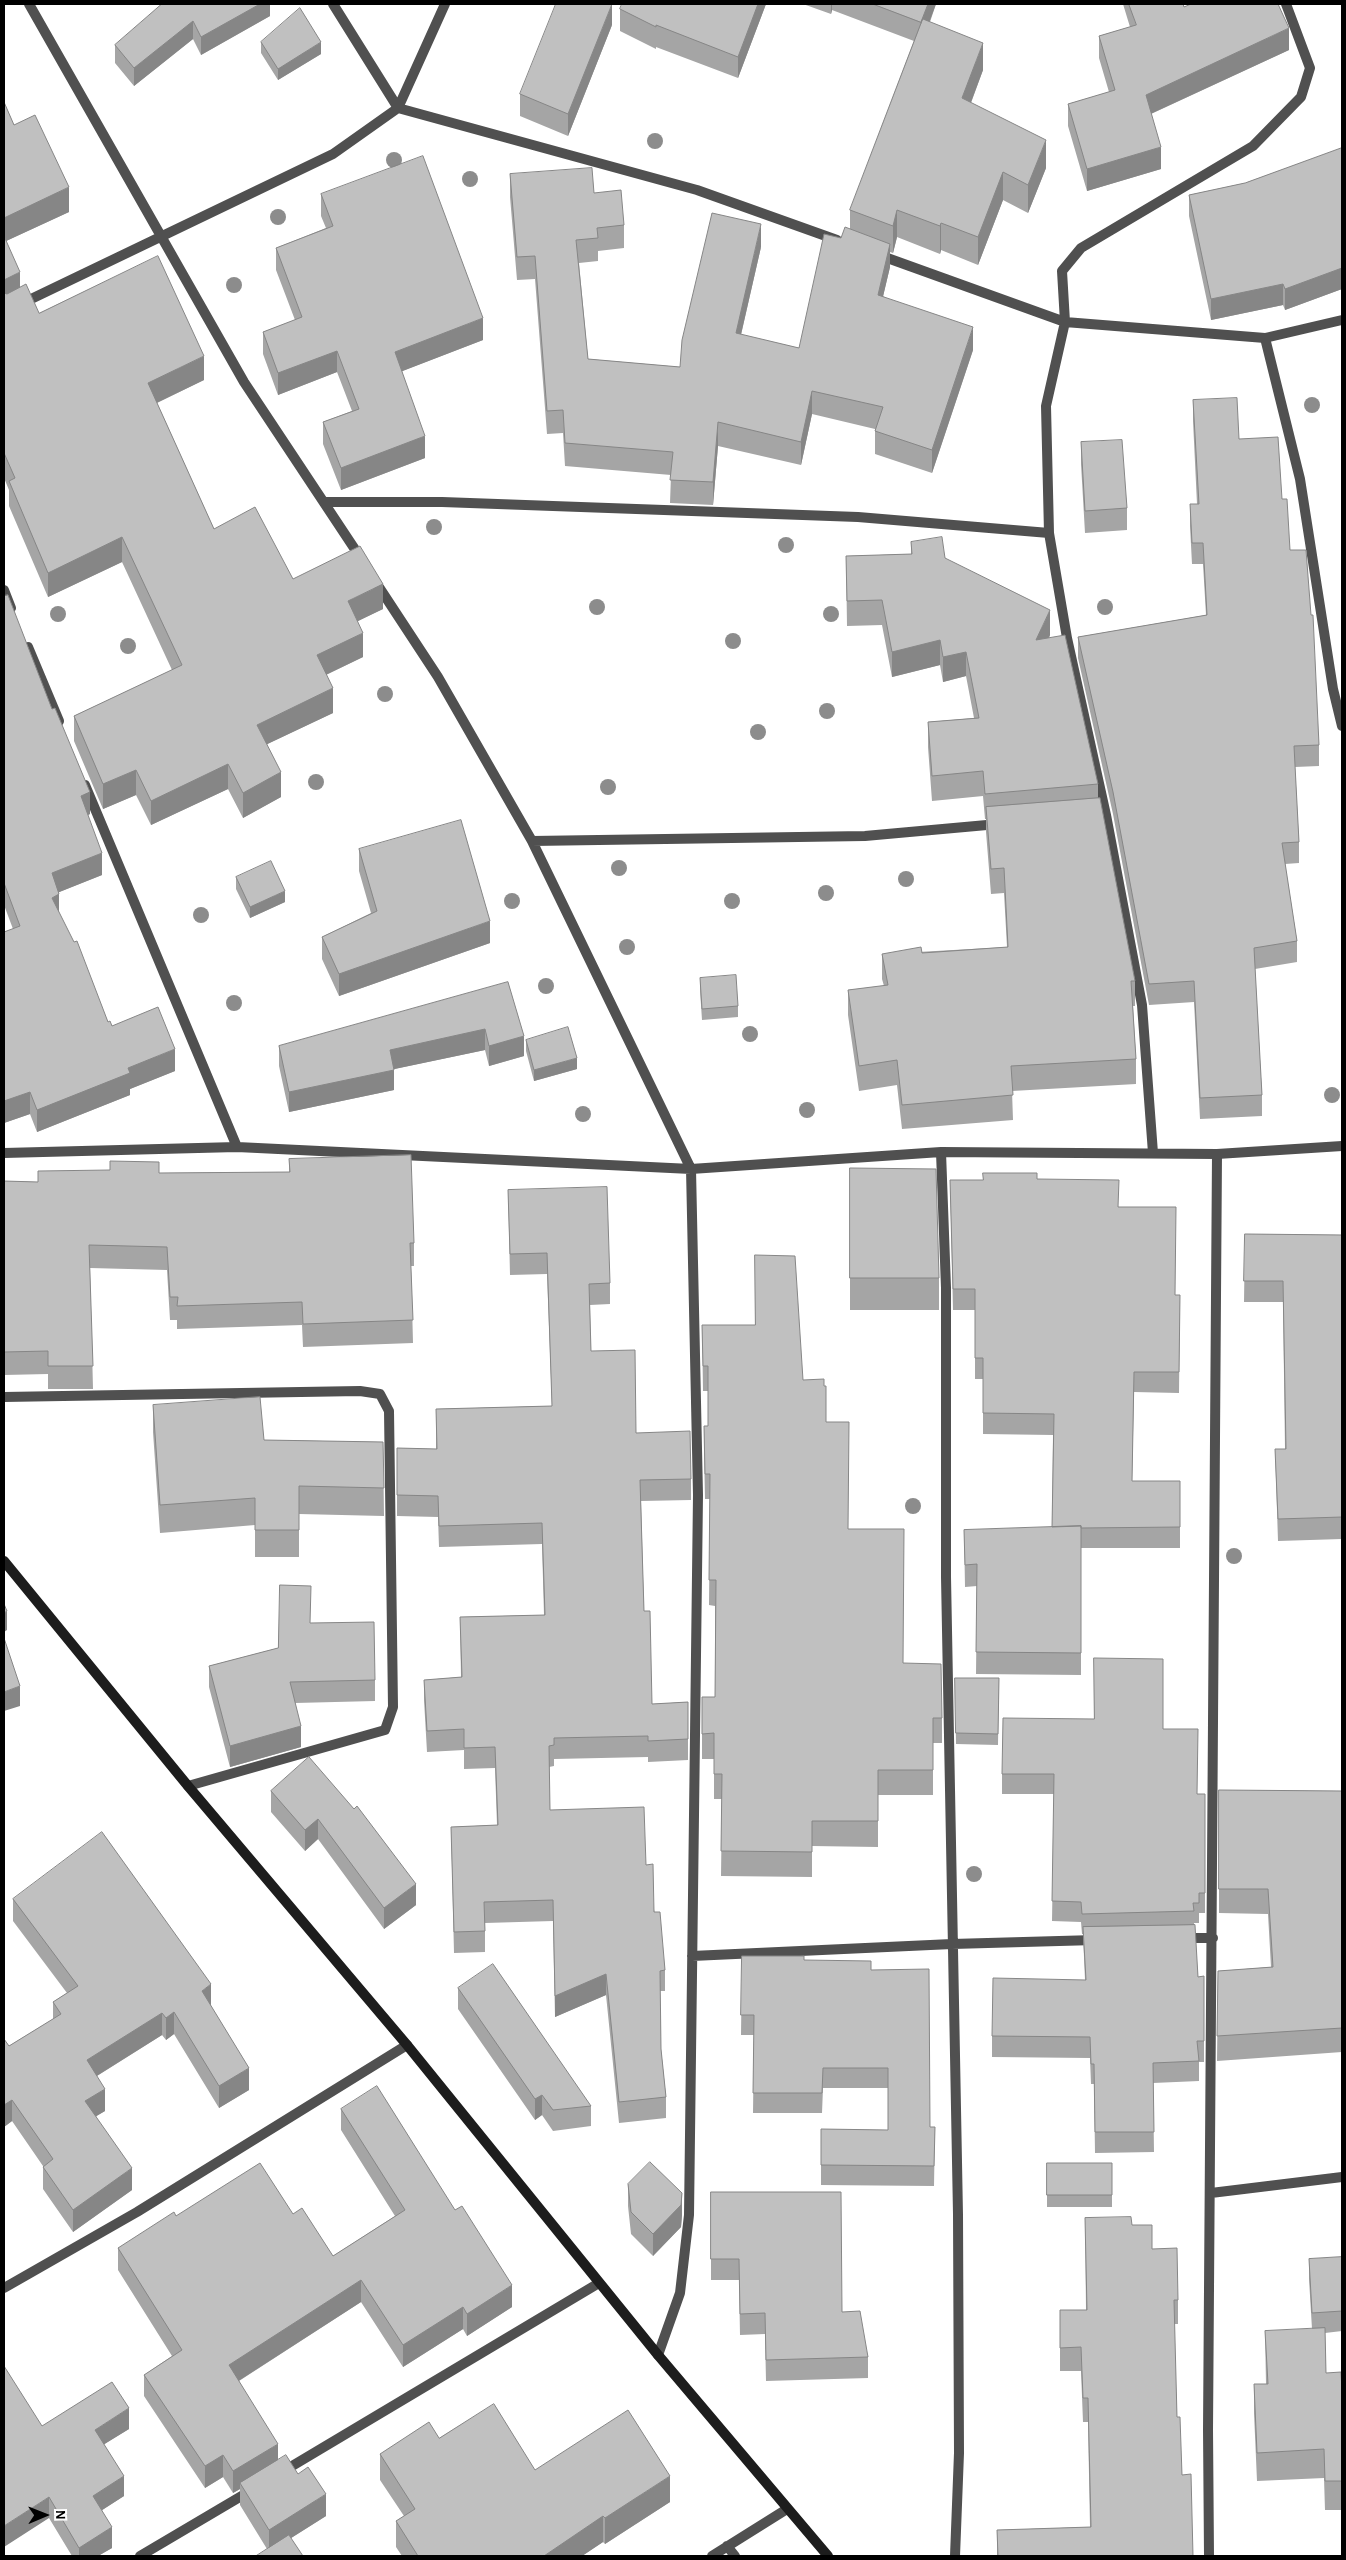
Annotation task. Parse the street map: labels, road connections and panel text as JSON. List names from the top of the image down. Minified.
{"north":"right"}
